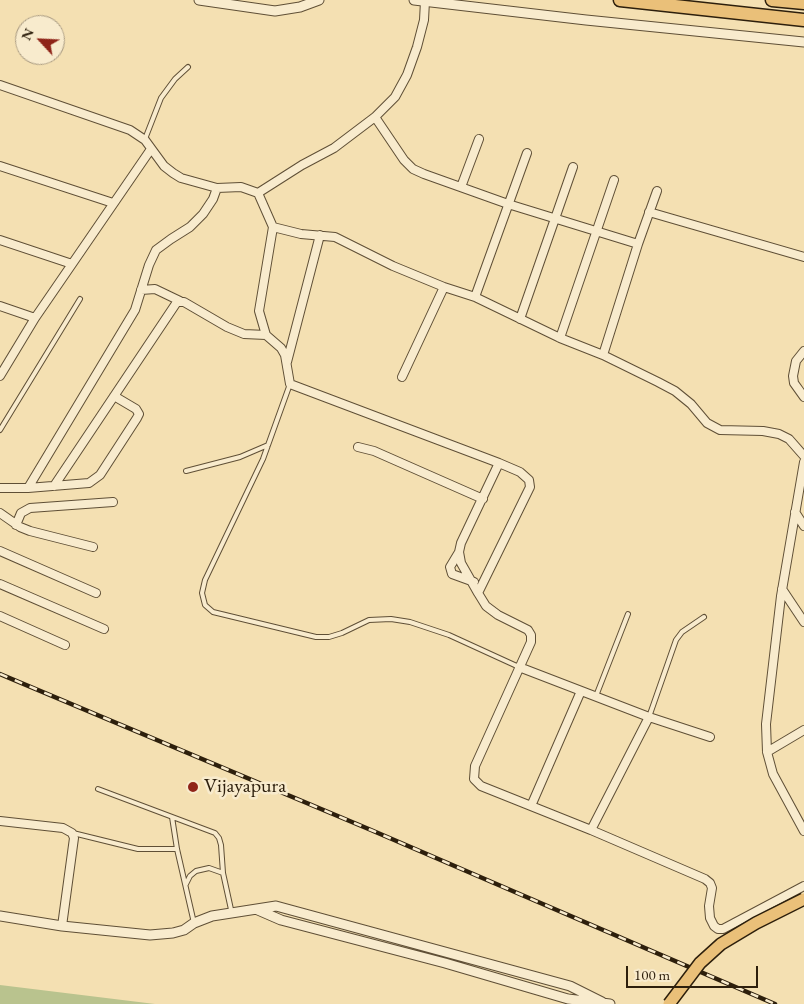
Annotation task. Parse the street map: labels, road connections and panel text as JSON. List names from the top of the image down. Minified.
{"places":["Vijayapura"],"scale_bar":"100 m","north":"top left"}
